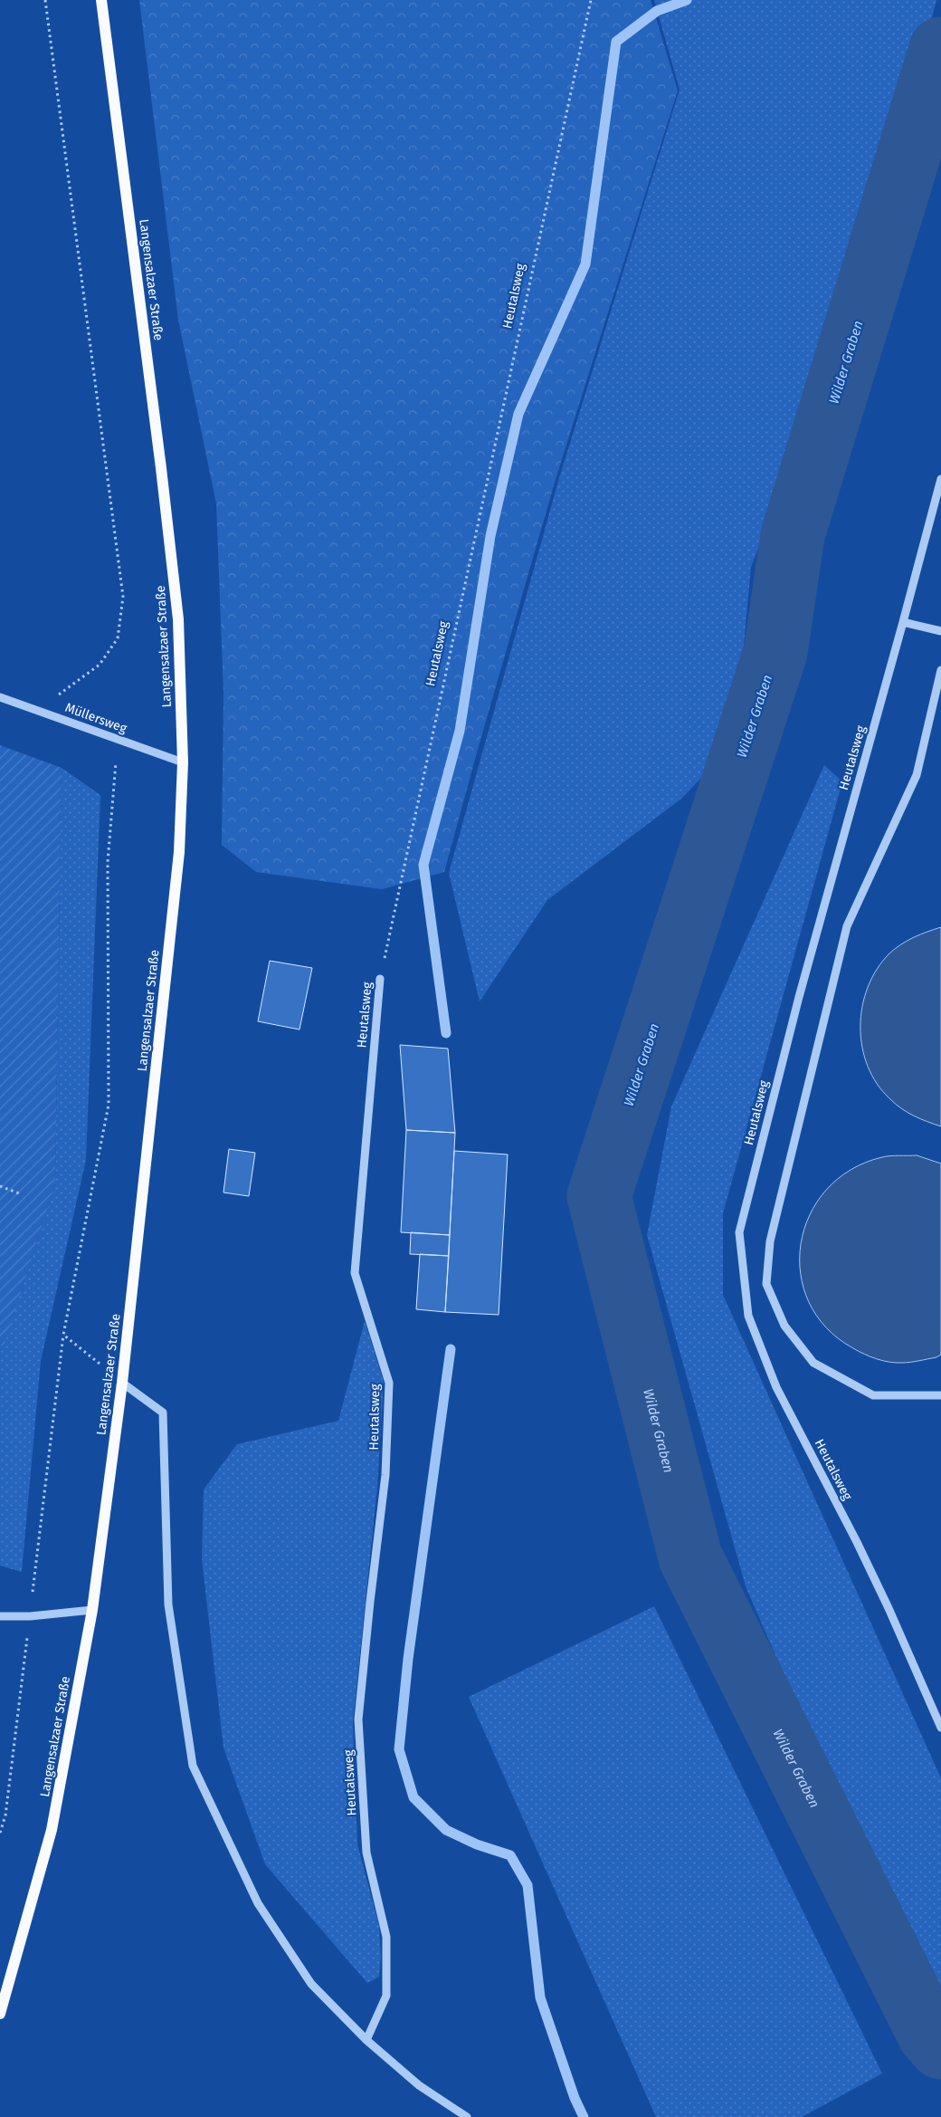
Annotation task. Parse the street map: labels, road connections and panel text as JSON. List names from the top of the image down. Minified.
{"streets":{"main road":["Langensalzaer Straße"],"street":["Heutalsweg","Müllersweg"]},"crossings":[["Langensalzaer Straße","Müllersweg"]],"water":["Wilder Graben"]}
